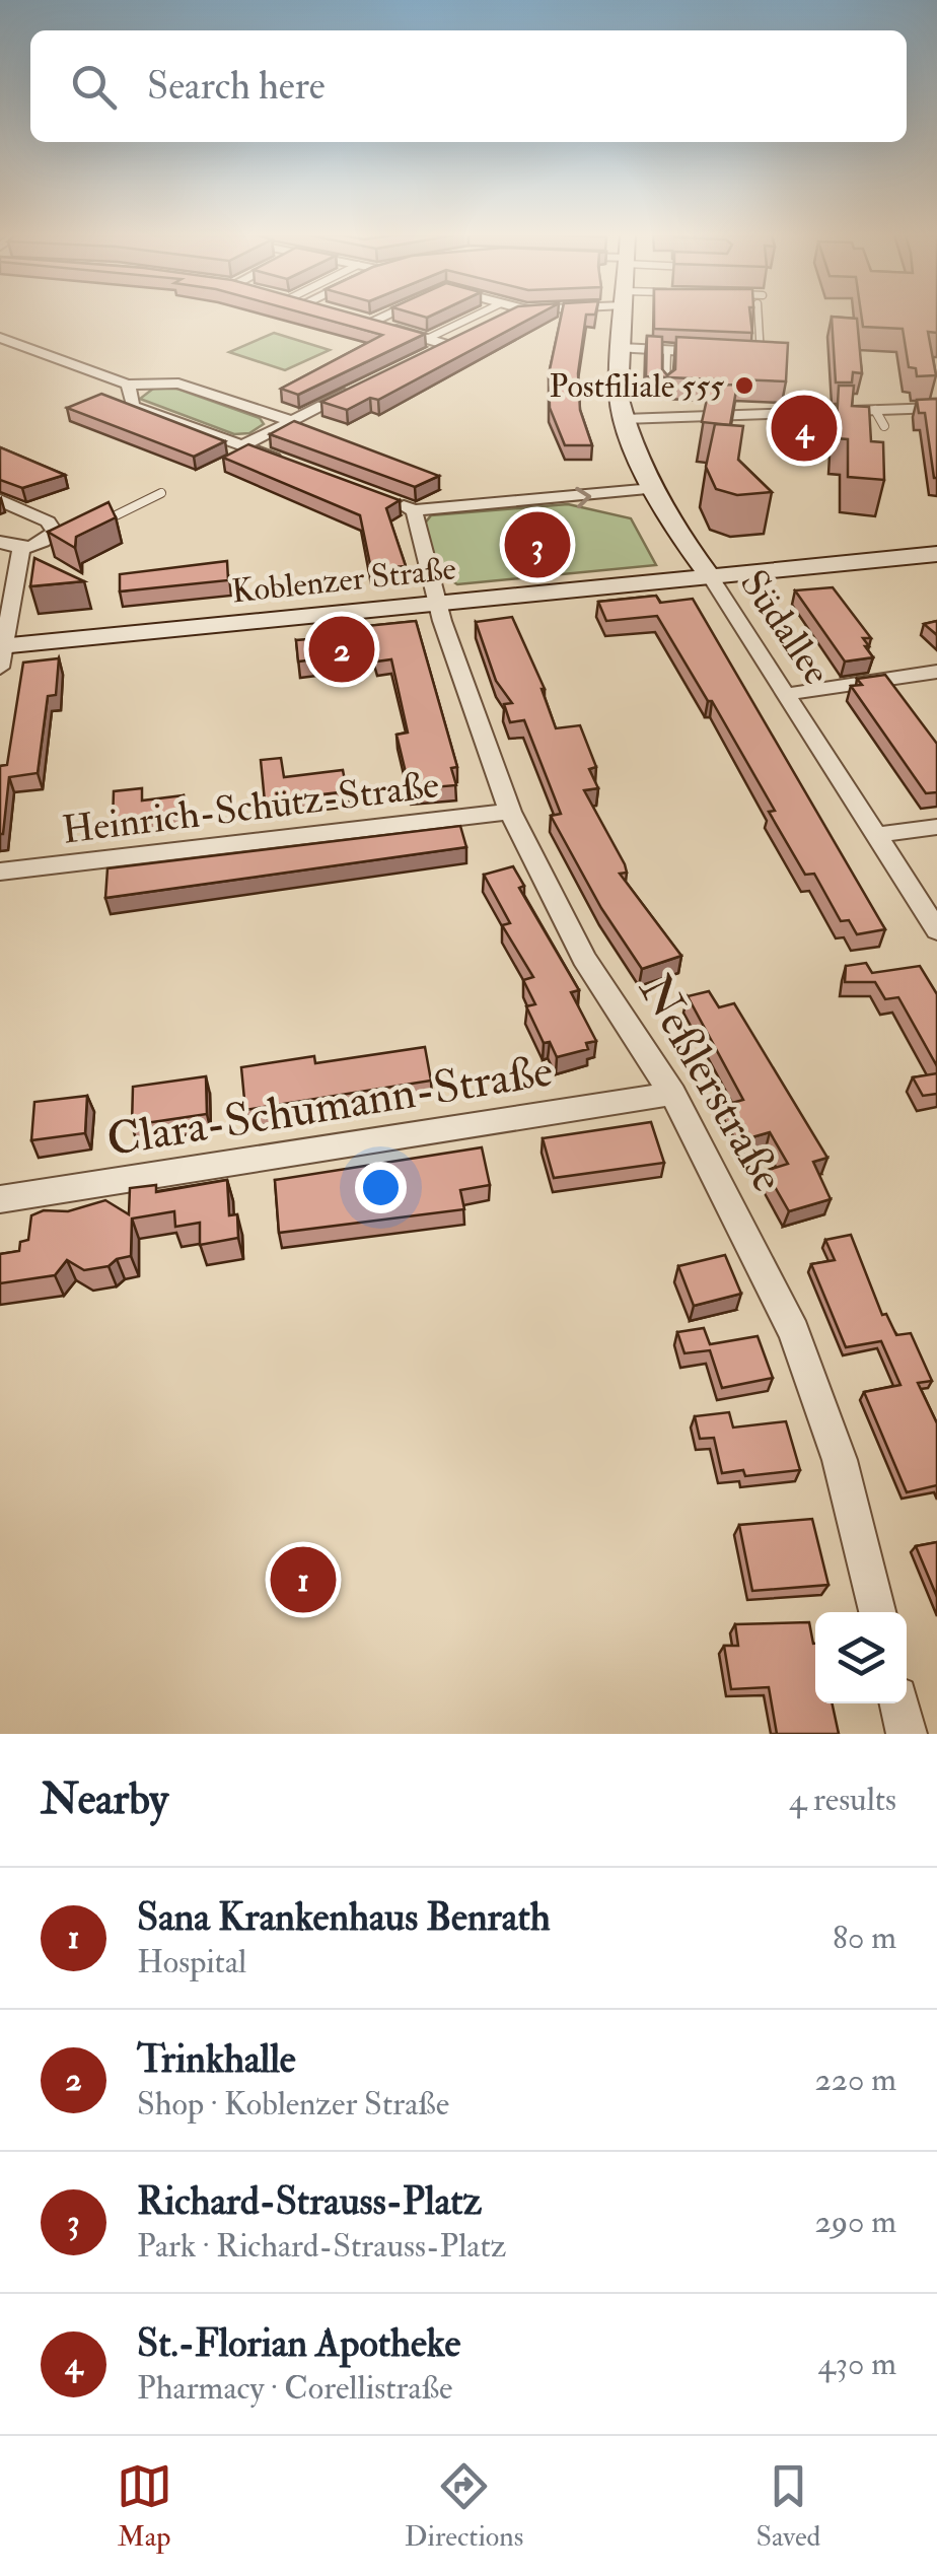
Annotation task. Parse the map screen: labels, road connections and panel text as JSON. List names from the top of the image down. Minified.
{"streets":{"street":["Koblenzer Straße","Südallee","Heinrich-Schütz-Straße","Neßlerstraße","Clara-Schumann-Straße"]},"crossings":[["Koblenzer Straße","Südallee"],["Koblenzer Straße","Neßlerstraße"],["Heinrich-Schütz-Straße","Neßlerstraße"],["Neßlerstraße","Clara-Schumann-Straße"]],"places":["Postfiliale 555"],"page":{"search":"Search here","pins":["4","3","2","1"],"heading":["Nearby","4 results"],"list":[{"mark":"1","name":"Sana Krankenhaus Benrath","note":"Hospital","value":"80 m"},{"mark":"2","name":"Trinkhalle","note":"Shop · Koblenzer Straße","value":"220 m"},{"mark":"3","name":"Richard-Strauss-Platz","note":"Park · Richard-Strauss-Platz","value":"290 m"},{"mark":"4","name":"St.-Florian Apotheke","note":"Pharmacy · Corellistraße","value":"430 m"}],"nav":["Map","Directions","Saved"]}}
